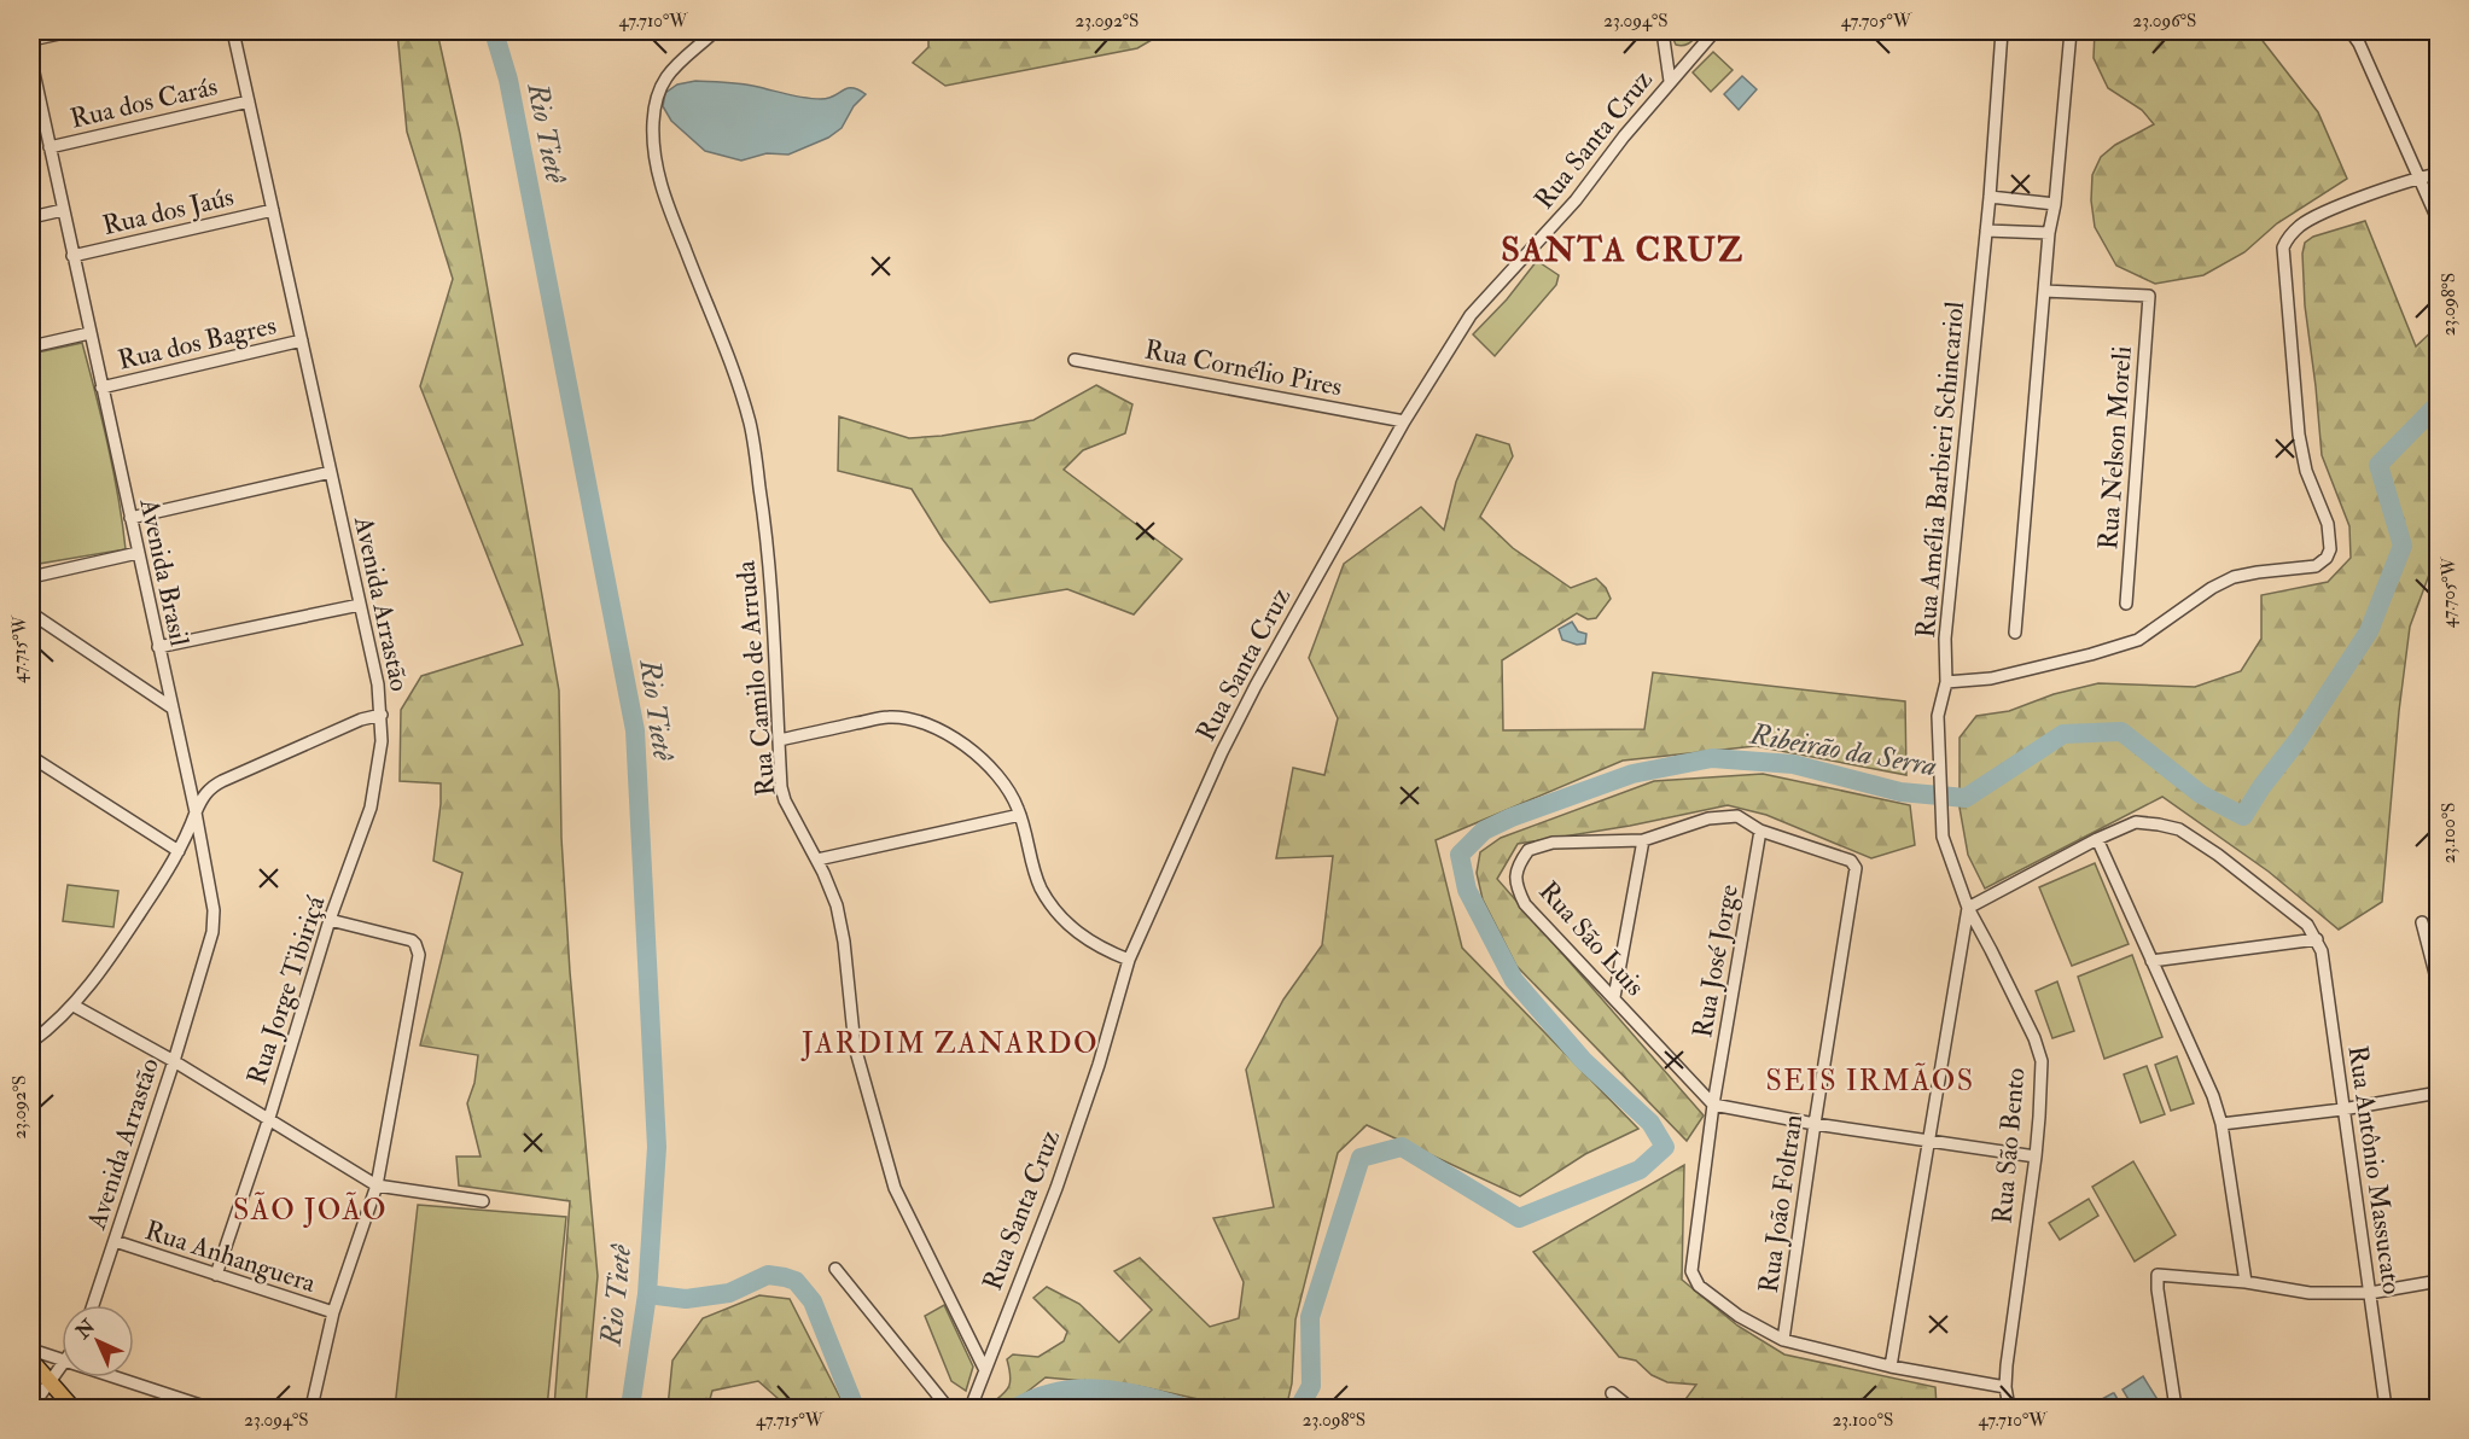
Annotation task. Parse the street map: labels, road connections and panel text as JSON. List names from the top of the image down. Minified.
{"streets":{"street":["Rua dos Carás","Rua Santa Cruz","Rua dos Jaús","Rua dos Bagres","Rua Cornélio Pires","Rua Nelson Moreli","Rua Amélia Barbieri Schincariol","Avenida Brasil","Avenida Arrastão","Rua Camilo de Arruda","Rua São Luis","Rua José Jorge","Rua Jorge Tibiriçá","Rua São Bento","Rua Antônio Massucato","Rua João Foltran","Rua Anhanguera"]},"crossings":[["Rua dos Carás","Avenida Brasil"],["Rua dos Carás","Avenida Arrastão"],["Rua Santa Cruz","Rua Cornélio Pires"],["Rua Santa Cruz","Rua Camilo de Arruda"],["Rua dos Jaús","Avenida Brasil"],["Rua dos Jaús","Avenida Arrastão"],["Rua dos Bagres","Avenida Brasil"],["Rua dos Bagres","Avenida Arrastão"],["Rua Amélia Barbieri Schincariol","Rua São Bento"],["Avenida Brasil","Avenida Arrastão"],["Avenida Arrastão","Rua Jorge Tibiriçá"],["Avenida Arrastão","Rua Anhanguera"],["Rua São Luis","Rua José Jorge"],["Rua São Luis","Rua João Foltran"],["Rua José Jorge","Rua João Foltran"],["Rua Jorge Tibiriçá","Rua Anhanguera"]],"districts":["SANTA CRUZ","JARDIM ZANARDO","SEIS IRMÃOS","SÃO JOÃO"],"water":["Rio Tietê","Ribeirão da Serra"],"north":"top left","coordinates":["47.710°W","23.092°S","23.094°S","47.705°W","23.096°S","23.098°S","47.715°W","23.100°S"]}
